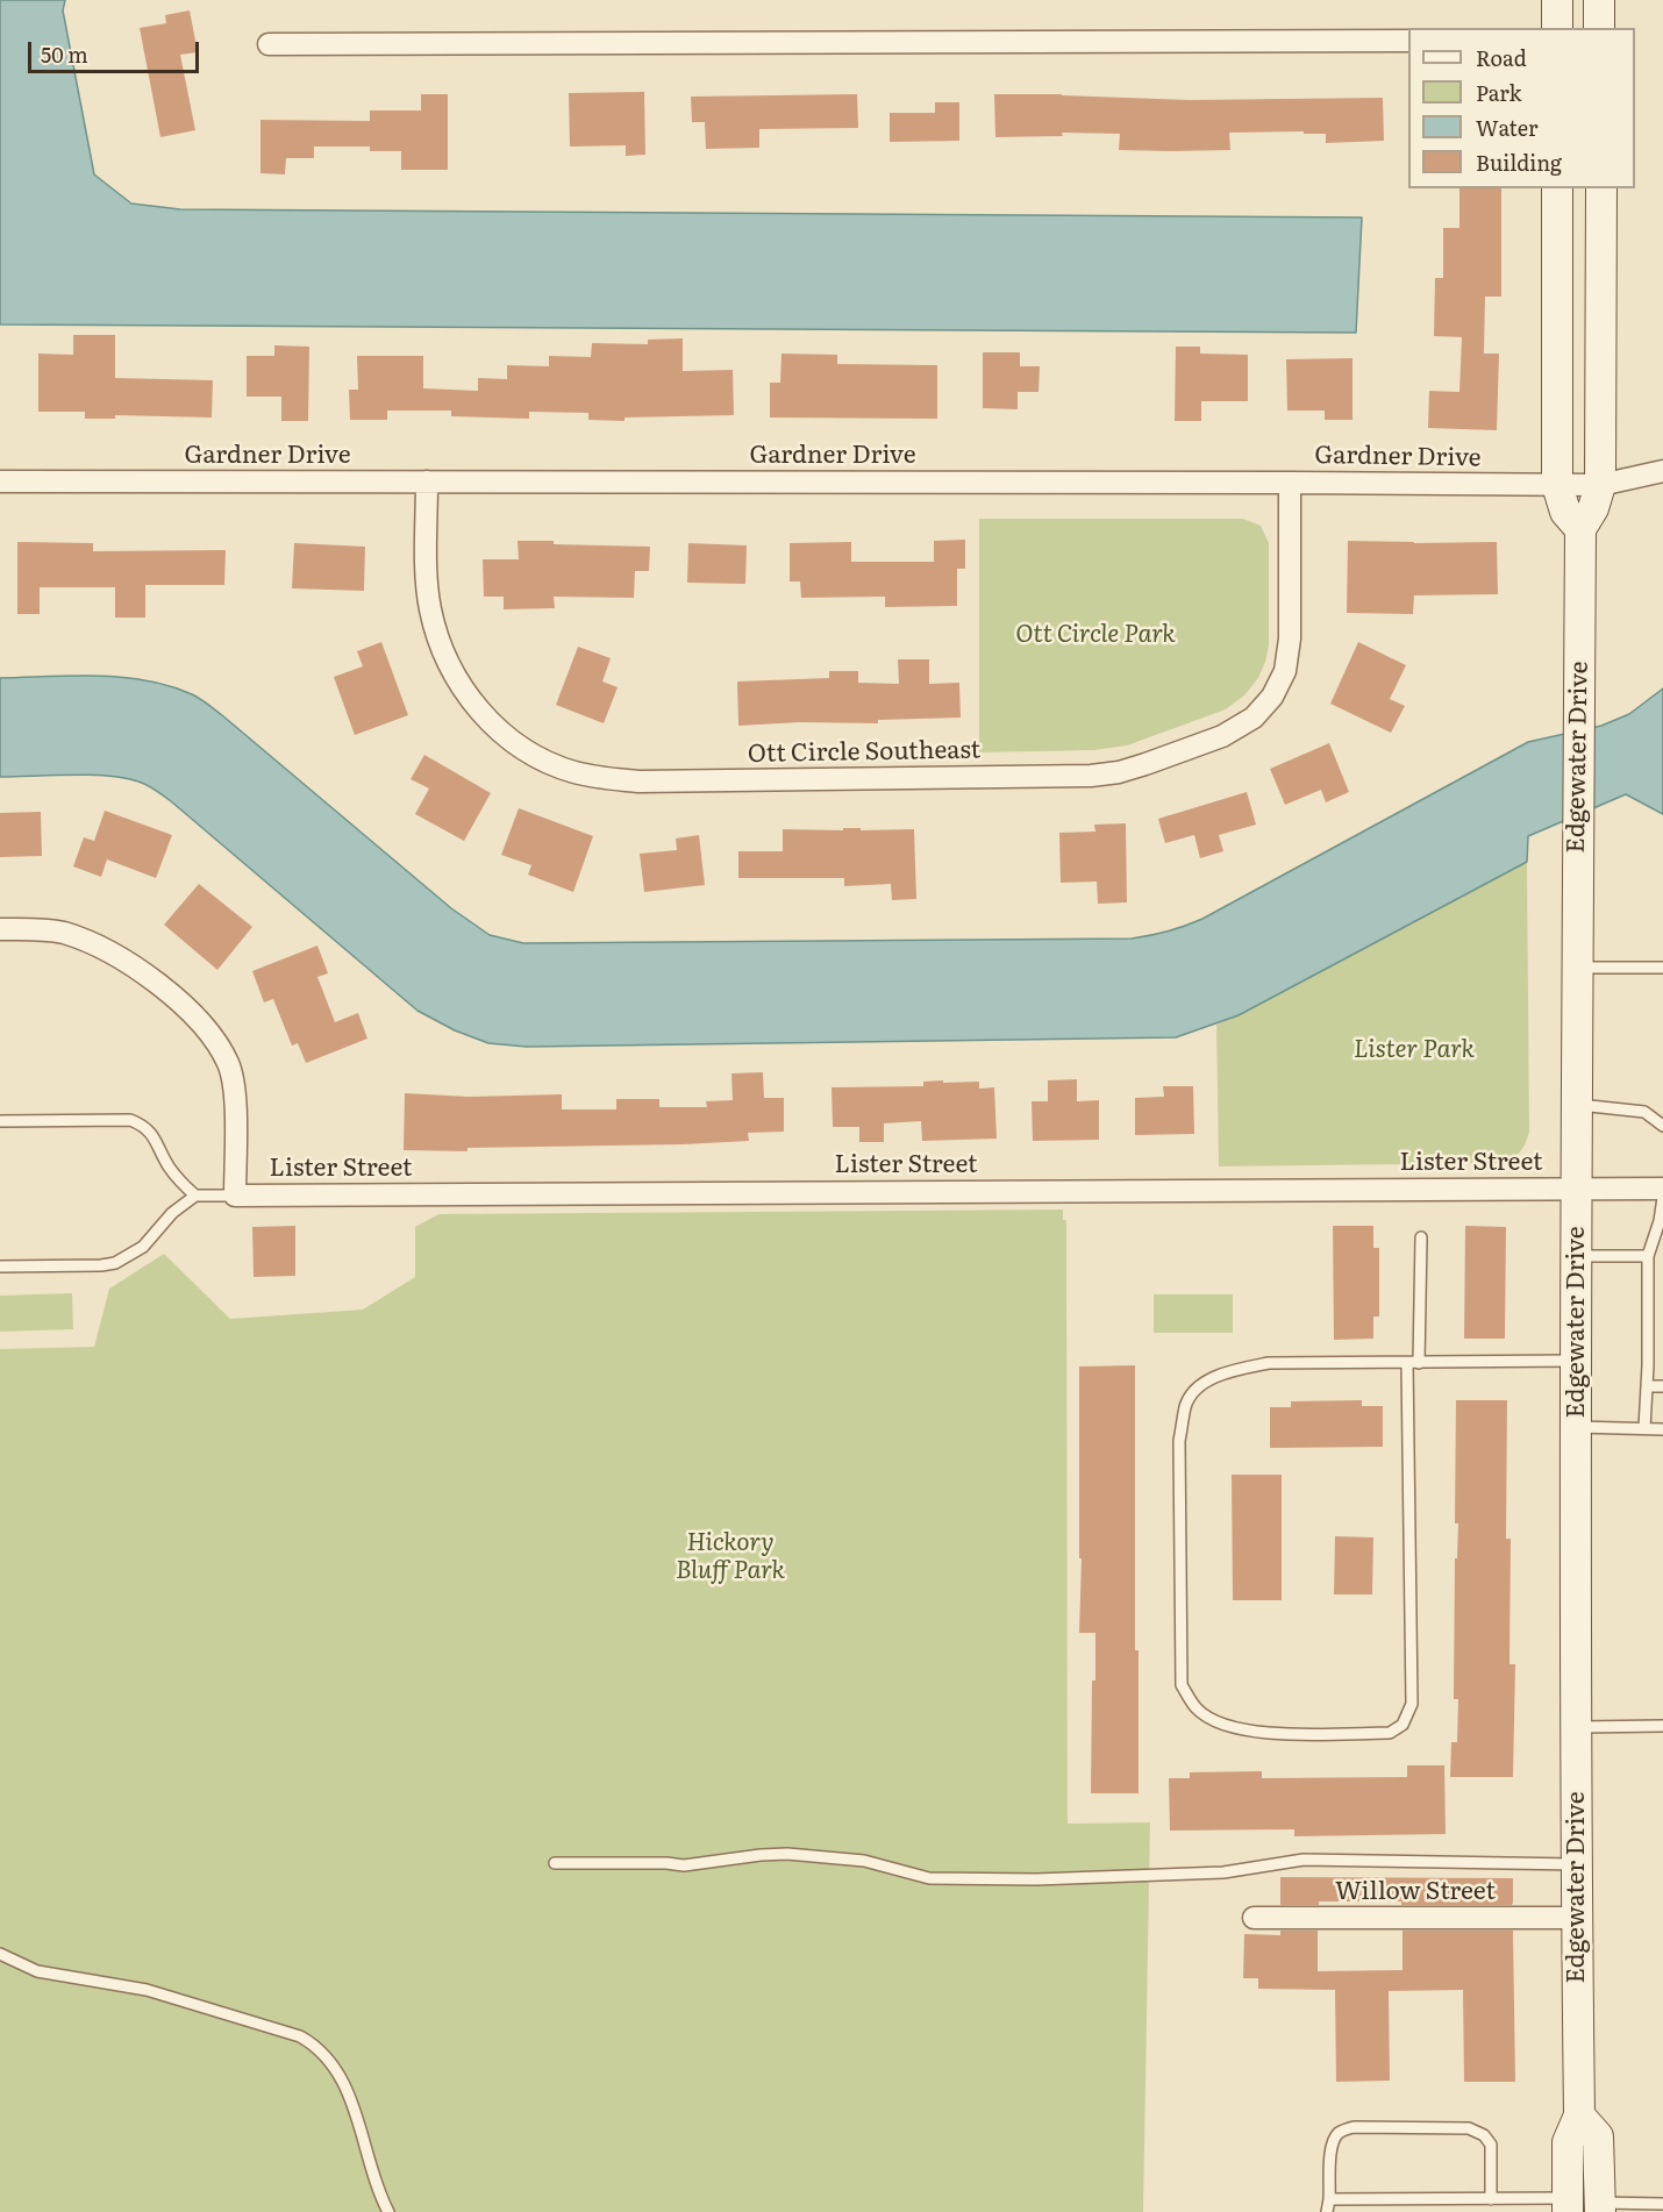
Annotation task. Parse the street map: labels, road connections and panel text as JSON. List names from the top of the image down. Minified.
{"streets":{"street":["Gardner Drive","Ott Circle Southeast","Edgewater Drive","Lister Street","Willow Street"]},"crossings":[["Gardner Drive","Ott Circle Southeast"],["Gardner Drive","Edgewater Drive"],["Edgewater Drive","Lister Street"],["Edgewater Drive","Willow Street"]],"parks":["Ott Circle Park","Lister Park","Hickory Bluff Park"],"legend":["Road","Park","Water","Building"],"scale_bar":"50 m"}
